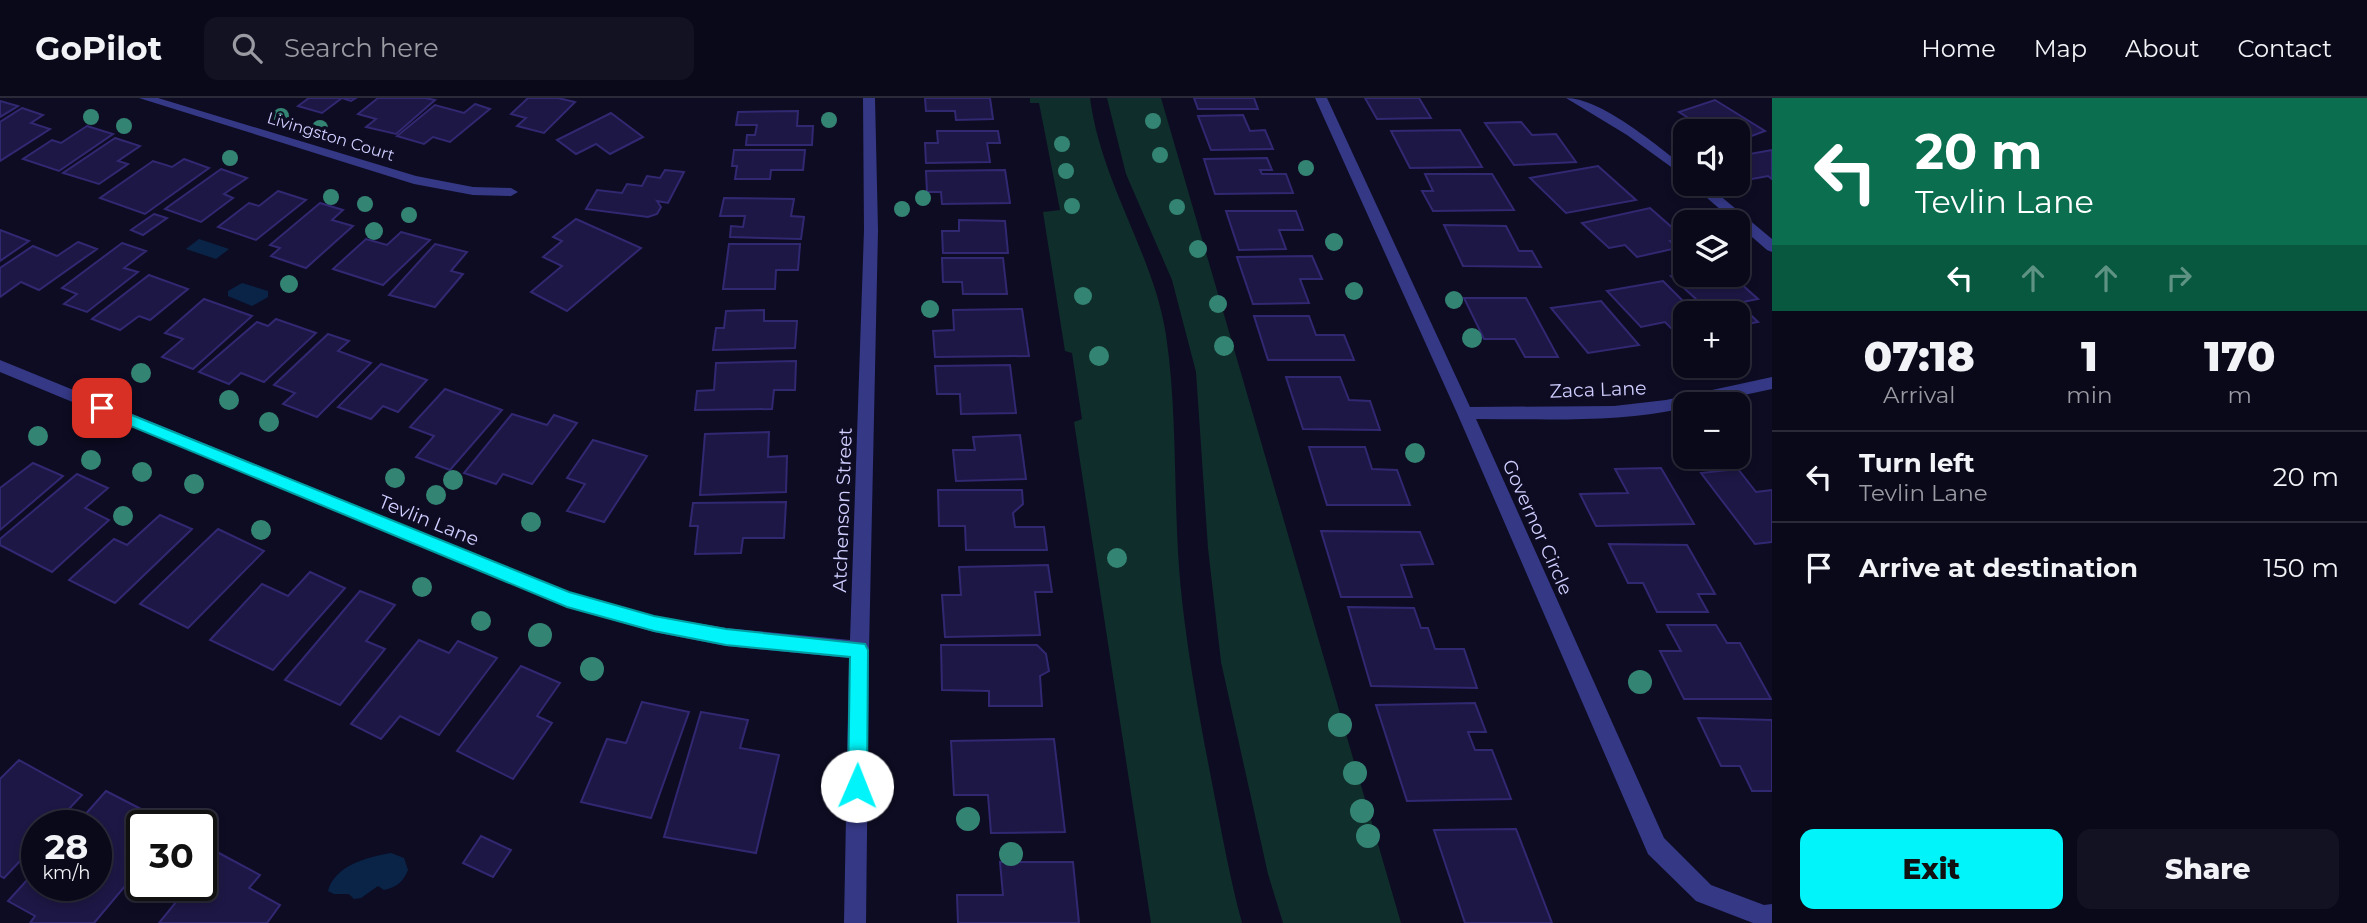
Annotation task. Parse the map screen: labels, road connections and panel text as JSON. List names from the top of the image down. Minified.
{"streets":{"street":["Livingston Court","Zaca Lane","Atchenson Street","Tevlin Lane","Governor Circle"]},"crossings":[["Zaca Lane","Governor Circle"],["Atchenson Street","Tevlin Lane"]],"page":{"header":"GoPilot","search":"Search here","nav":["Home","Map","About","Contact"],"turn":["20 m","Tevlin Lane"],"map_buttons":["+","−"],"eta":["07:18","Arrival","1","min","170","m"],"list":[{"name":"Turn left","note":"Tevlin Lane","value":"20 m"},{"name":"Arrive at destination","value":"150 m"}],"speed":"28 km/h","limit":"30","buttons":["Exit","Share"]}}
